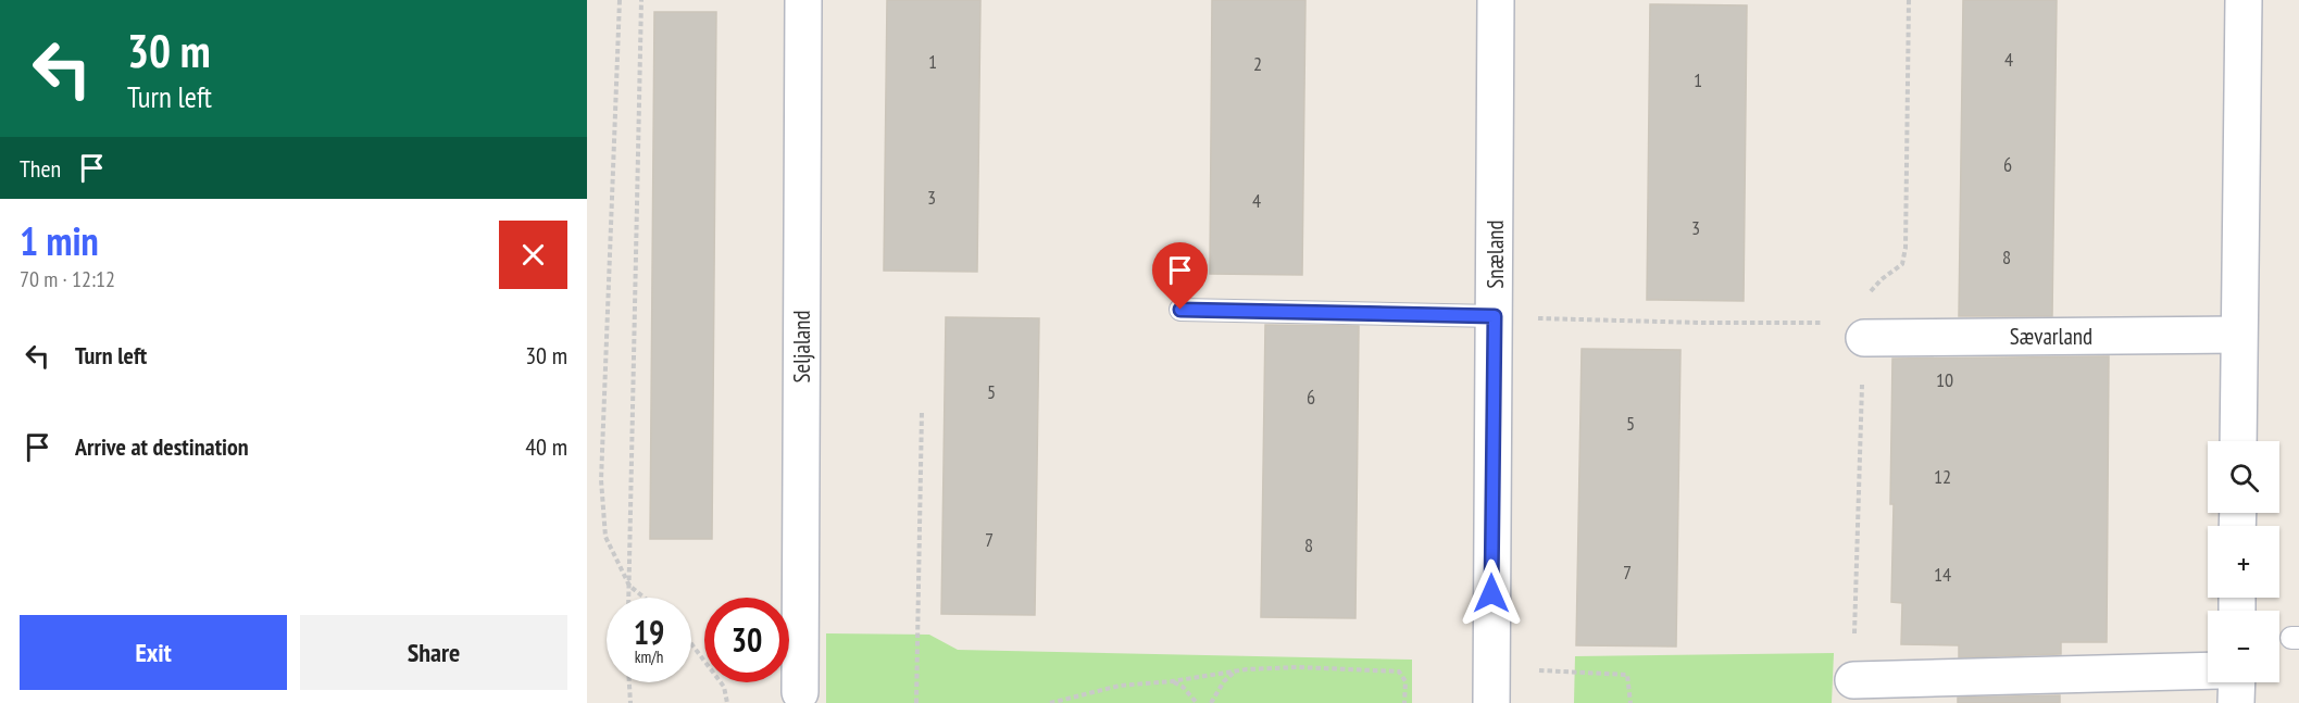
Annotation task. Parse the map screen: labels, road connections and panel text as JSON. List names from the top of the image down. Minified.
{"streets":{"street":["Snæland","Sævarland","Seljaland"]},"house_numbers":["4","1","2","1","6","3","4","3","8","10","5","6","5","12","7","8","7","14"],"page":{"turn":["30 m","Turn left"],"then":"Then","heading":["1 min","70 m · 12:12"],"list":[{"name":"Turn left","value":"30 m"},{"name":"Arrive at destination","value":"40 m"}],"map_buttons":["+","−"],"speed":"19 km/h","limit":"30","buttons":["Exit","Share"]}}
